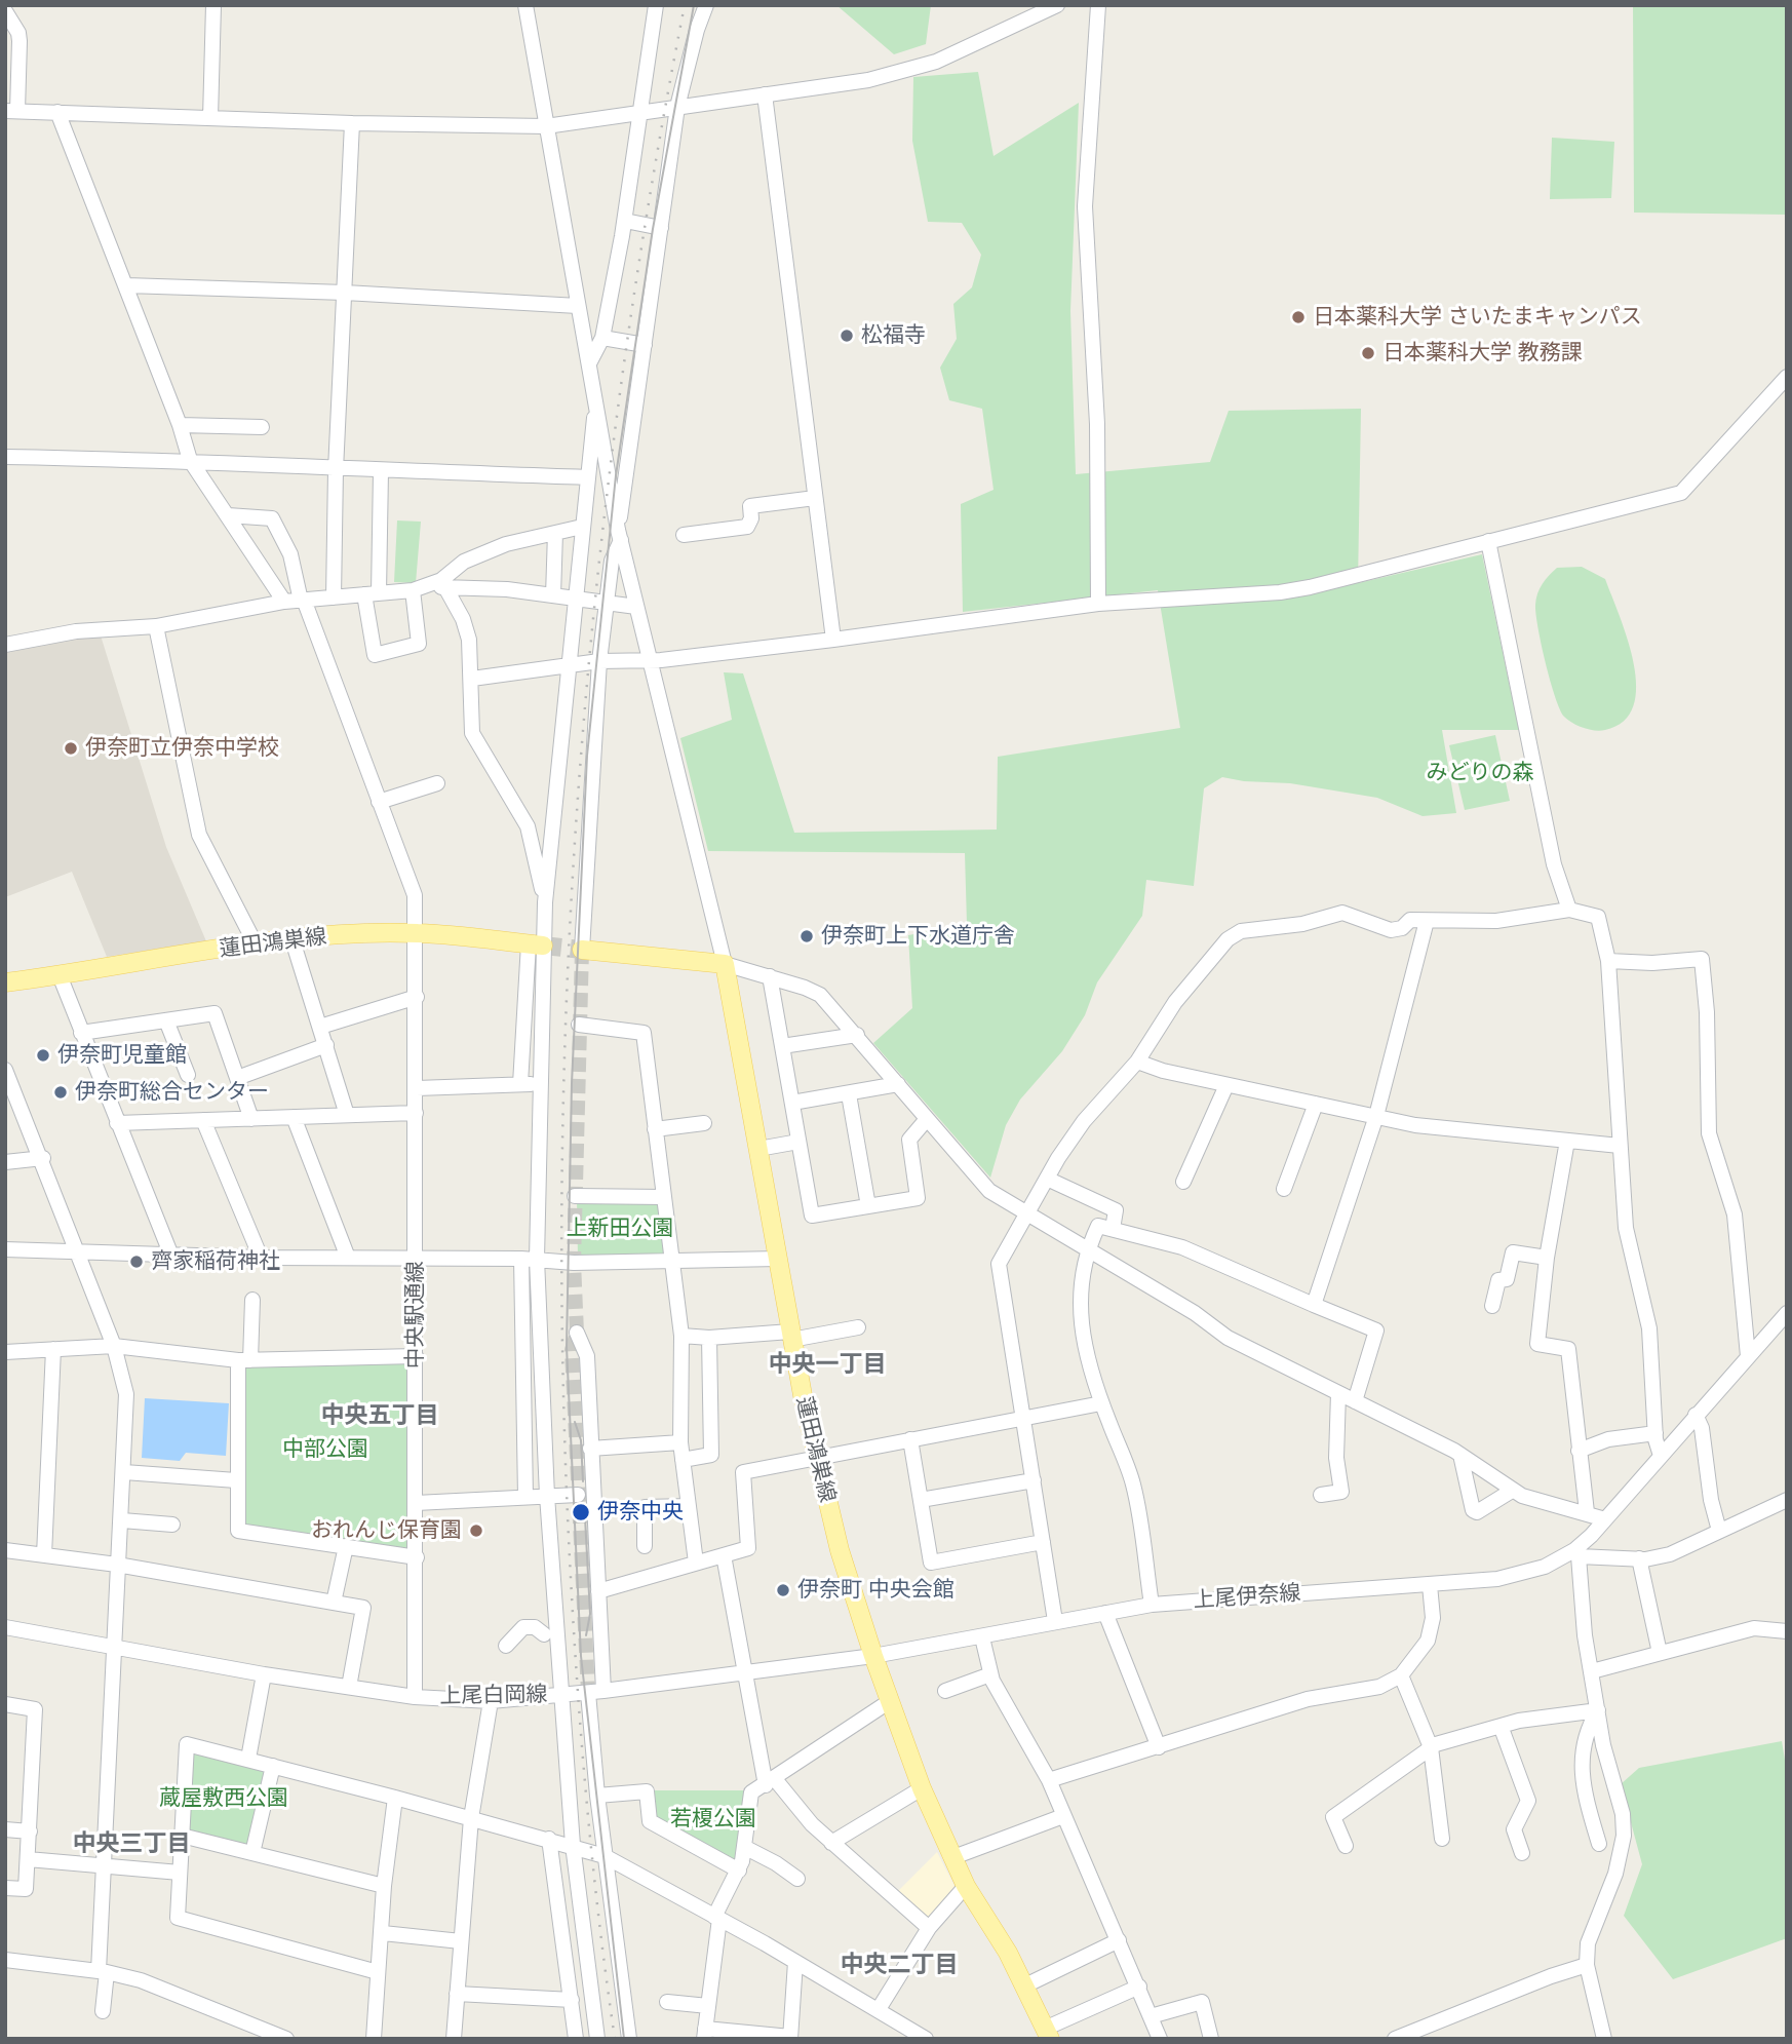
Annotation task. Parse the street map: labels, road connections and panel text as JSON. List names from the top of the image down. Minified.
{"streets":{"main road":["蓮田鴻巣線"],"street":["中央駅通線","上尾伊奈線","上尾白岡線"]},"crossings":[["蓮田鴻巣線","中央駅通線"],["蓮田鴻巣線","上尾伊奈線"],["蓮田鴻巣線","上尾白岡線"],["中央駅通線","上尾白岡線"],["上尾伊奈線","上尾白岡線"]],"districts":["中央一丁目","中央五丁目","中央三丁目","中央二丁目"],"parks":["みどりの森","上新田公園","中部公園","蔵屋敷西公園","若榎公園"],"places":["日本薬科大学 さいたまキャンパス","松福寺","日本薬科大学 教務課","伊奈町立伊奈中学校","伊奈町上下水道庁舎","伊奈町児童館","伊奈町総合センター","齊家稲荷神社","伊奈中央","おれんじ保育園","伊奈町 中央会館"]}
